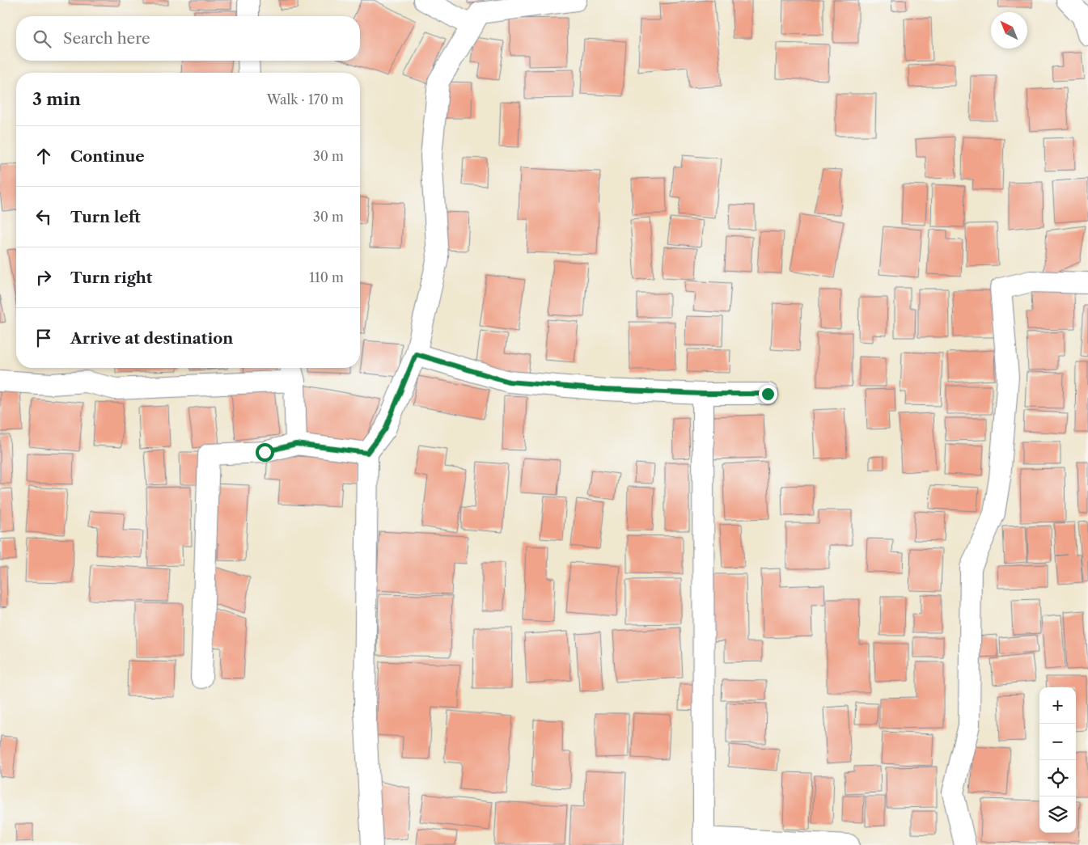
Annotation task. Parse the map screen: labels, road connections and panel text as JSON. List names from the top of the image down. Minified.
{"north":"top left","page":{"search":"Search here","heading":["3 min","Walk · 170 m"],"list":[["Continue","30 m"],["Turn left","30 m"],["Turn right","110 m"],"Arrive at destination"],"map_buttons":["+","−"]}}
